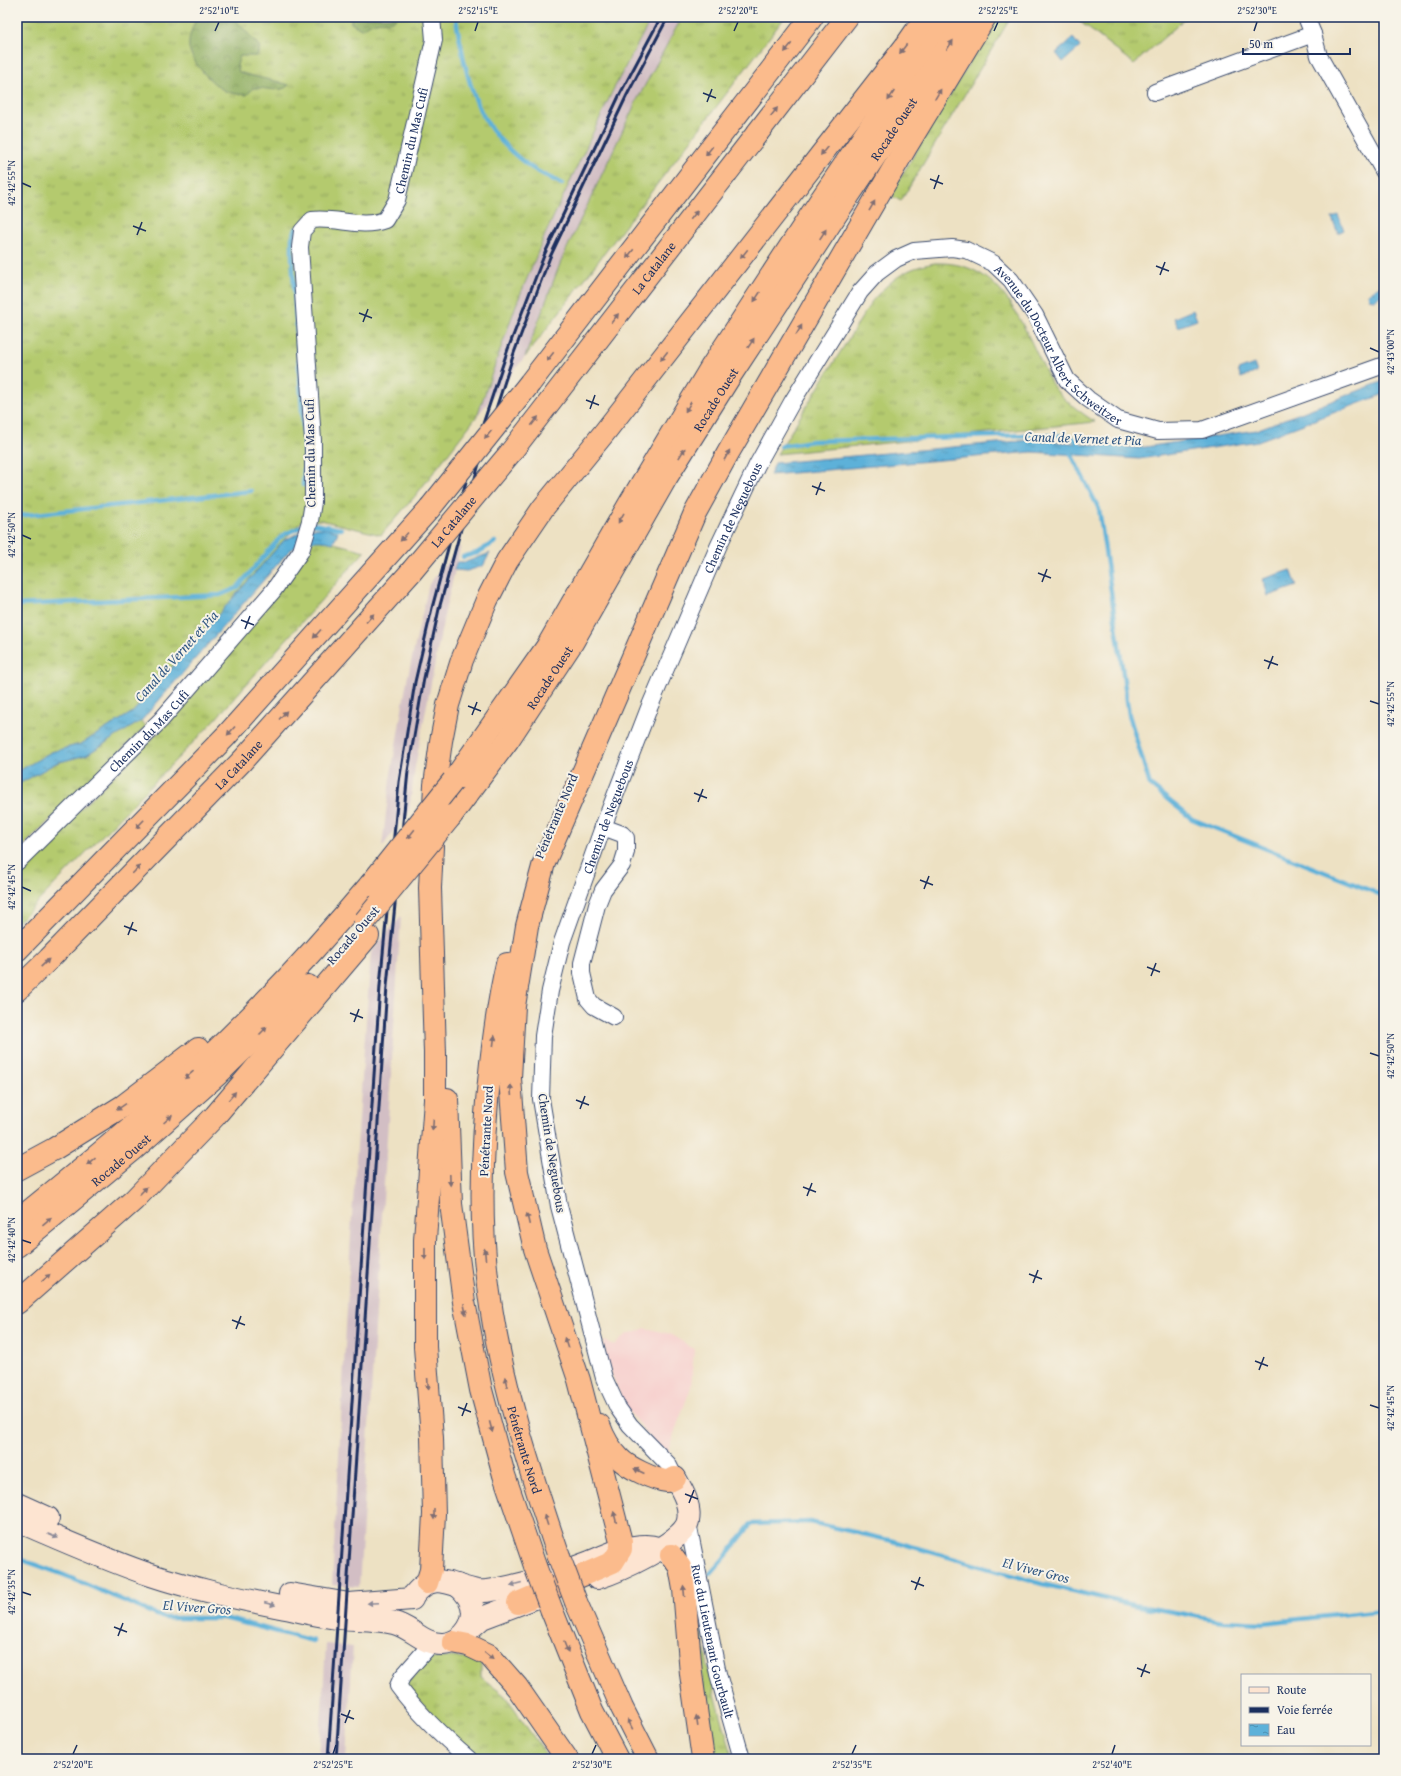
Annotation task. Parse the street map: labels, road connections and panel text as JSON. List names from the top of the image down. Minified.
{"streets":{"highway":["Rocade Ouest","La Catalane","Pénétrante Nord"],"street":["Chemin du Mas Cufi","Avenue du Docteur Albert Schweitzer","Chemin de Neguebous","Rue du Lieutenant Gourbault"]},"crossings":[["Rocade Ouest","Pénétrante Nord"],["Avenue du Docteur Albert Schweitzer","Chemin de Neguebous"]],"water":["Canal de Vernet et Pia","El Viver Gros"],"legend":["Route","Voie ferrée","Eau"],"scale_bar":"50 m","coordinates":["2°52'10\"E","2°52'15\"E","2°52'20\"E","2°52'25\"E","2°52'30\"E","42°42'55\"N","42°43'00\"N","42°42'50\"N","42°42'45\"N","42°42'40\"N","42°42'35\"N","2°52'35\"E","2°52'40\"E"]}
